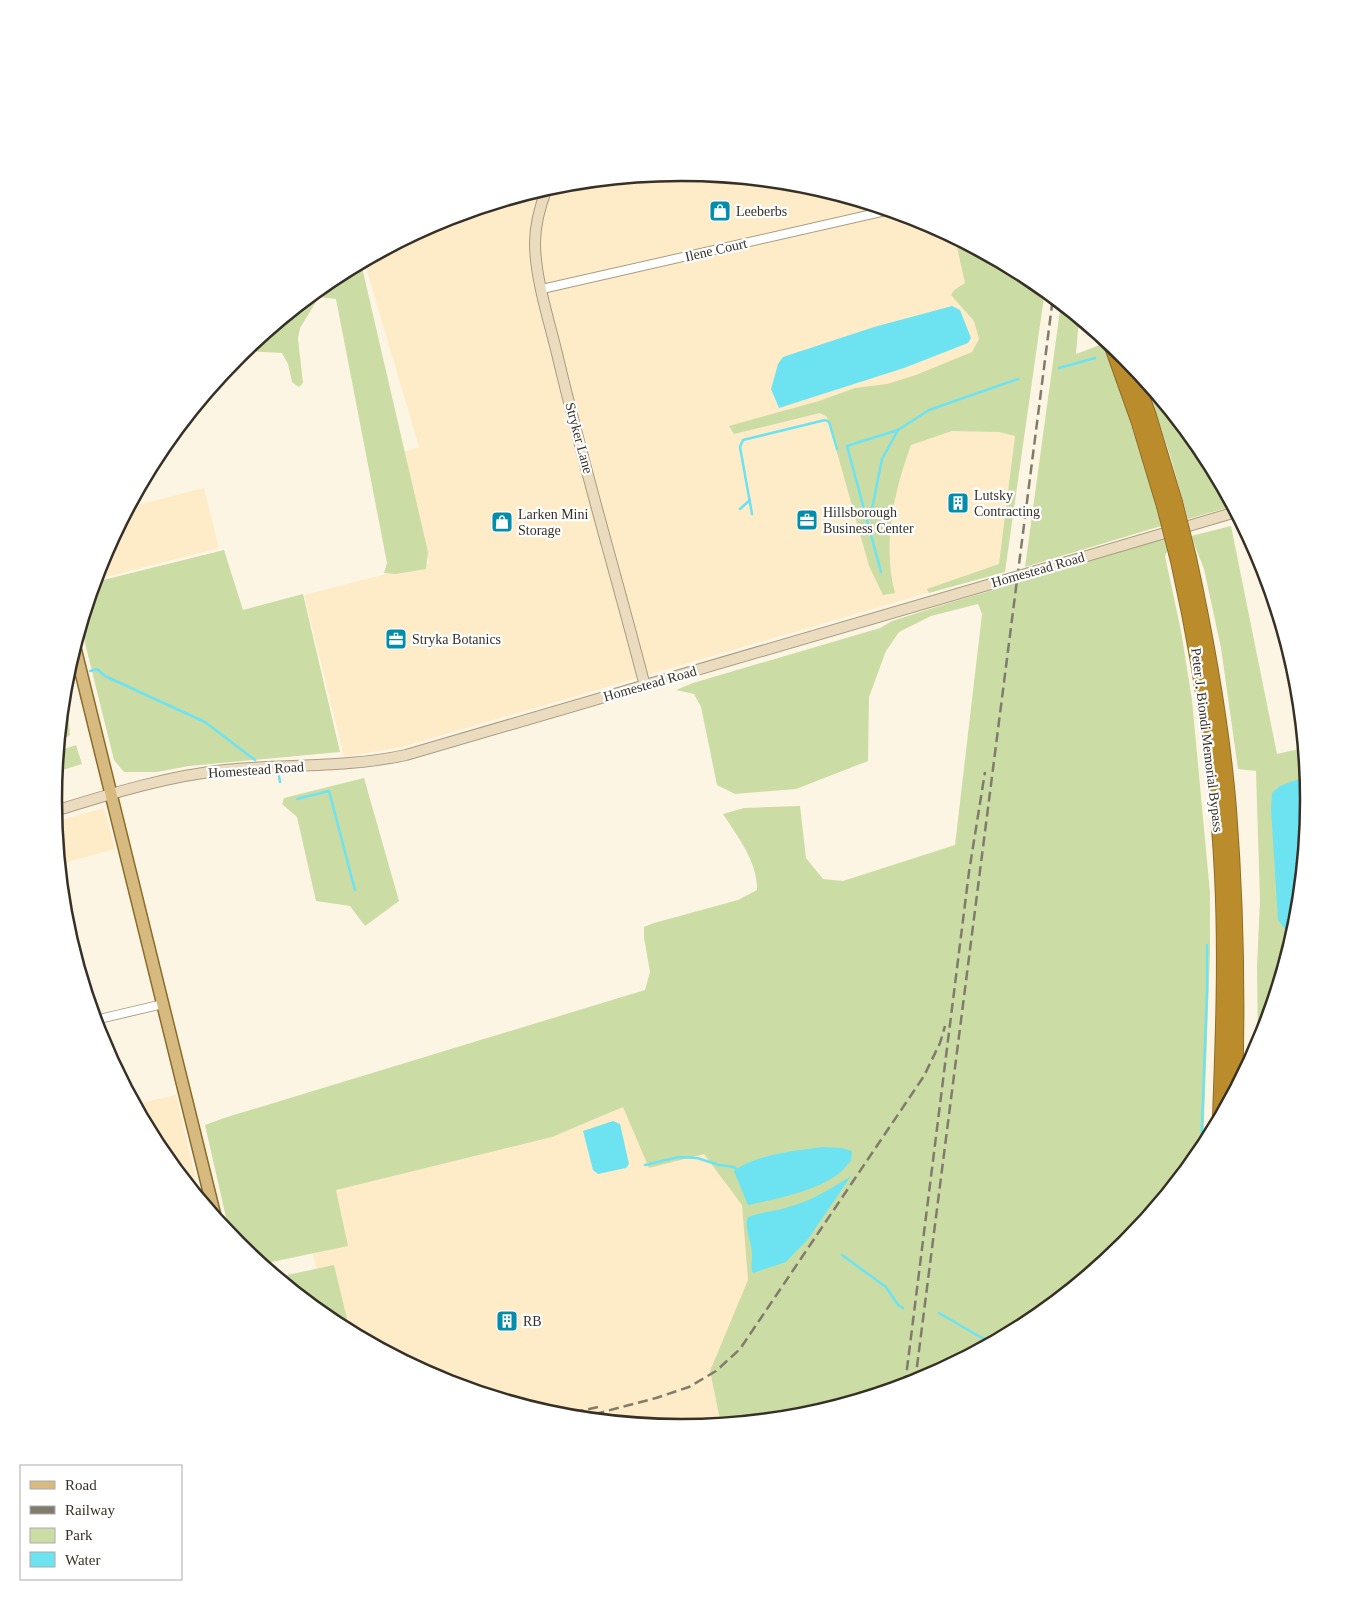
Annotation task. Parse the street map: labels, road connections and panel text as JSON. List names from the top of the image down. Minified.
{"streets":{"highway":["Peter J. Biondi Memorial Bypass"],"street":["Ilene Court","Stryker Lane","Homestead Road"]},"crossings":[["Ilene Court","Stryker Lane"],["Stryker Lane","Homestead Road"]],"places":{"shop":["Leeberbs","Larken Mini Storage"],"building":["Lutsky Contracting","RB"],"office":["Hillsborough Business Center","Stryka Botanics"]},"legend":["Road","Railway","Park","Water"]}
